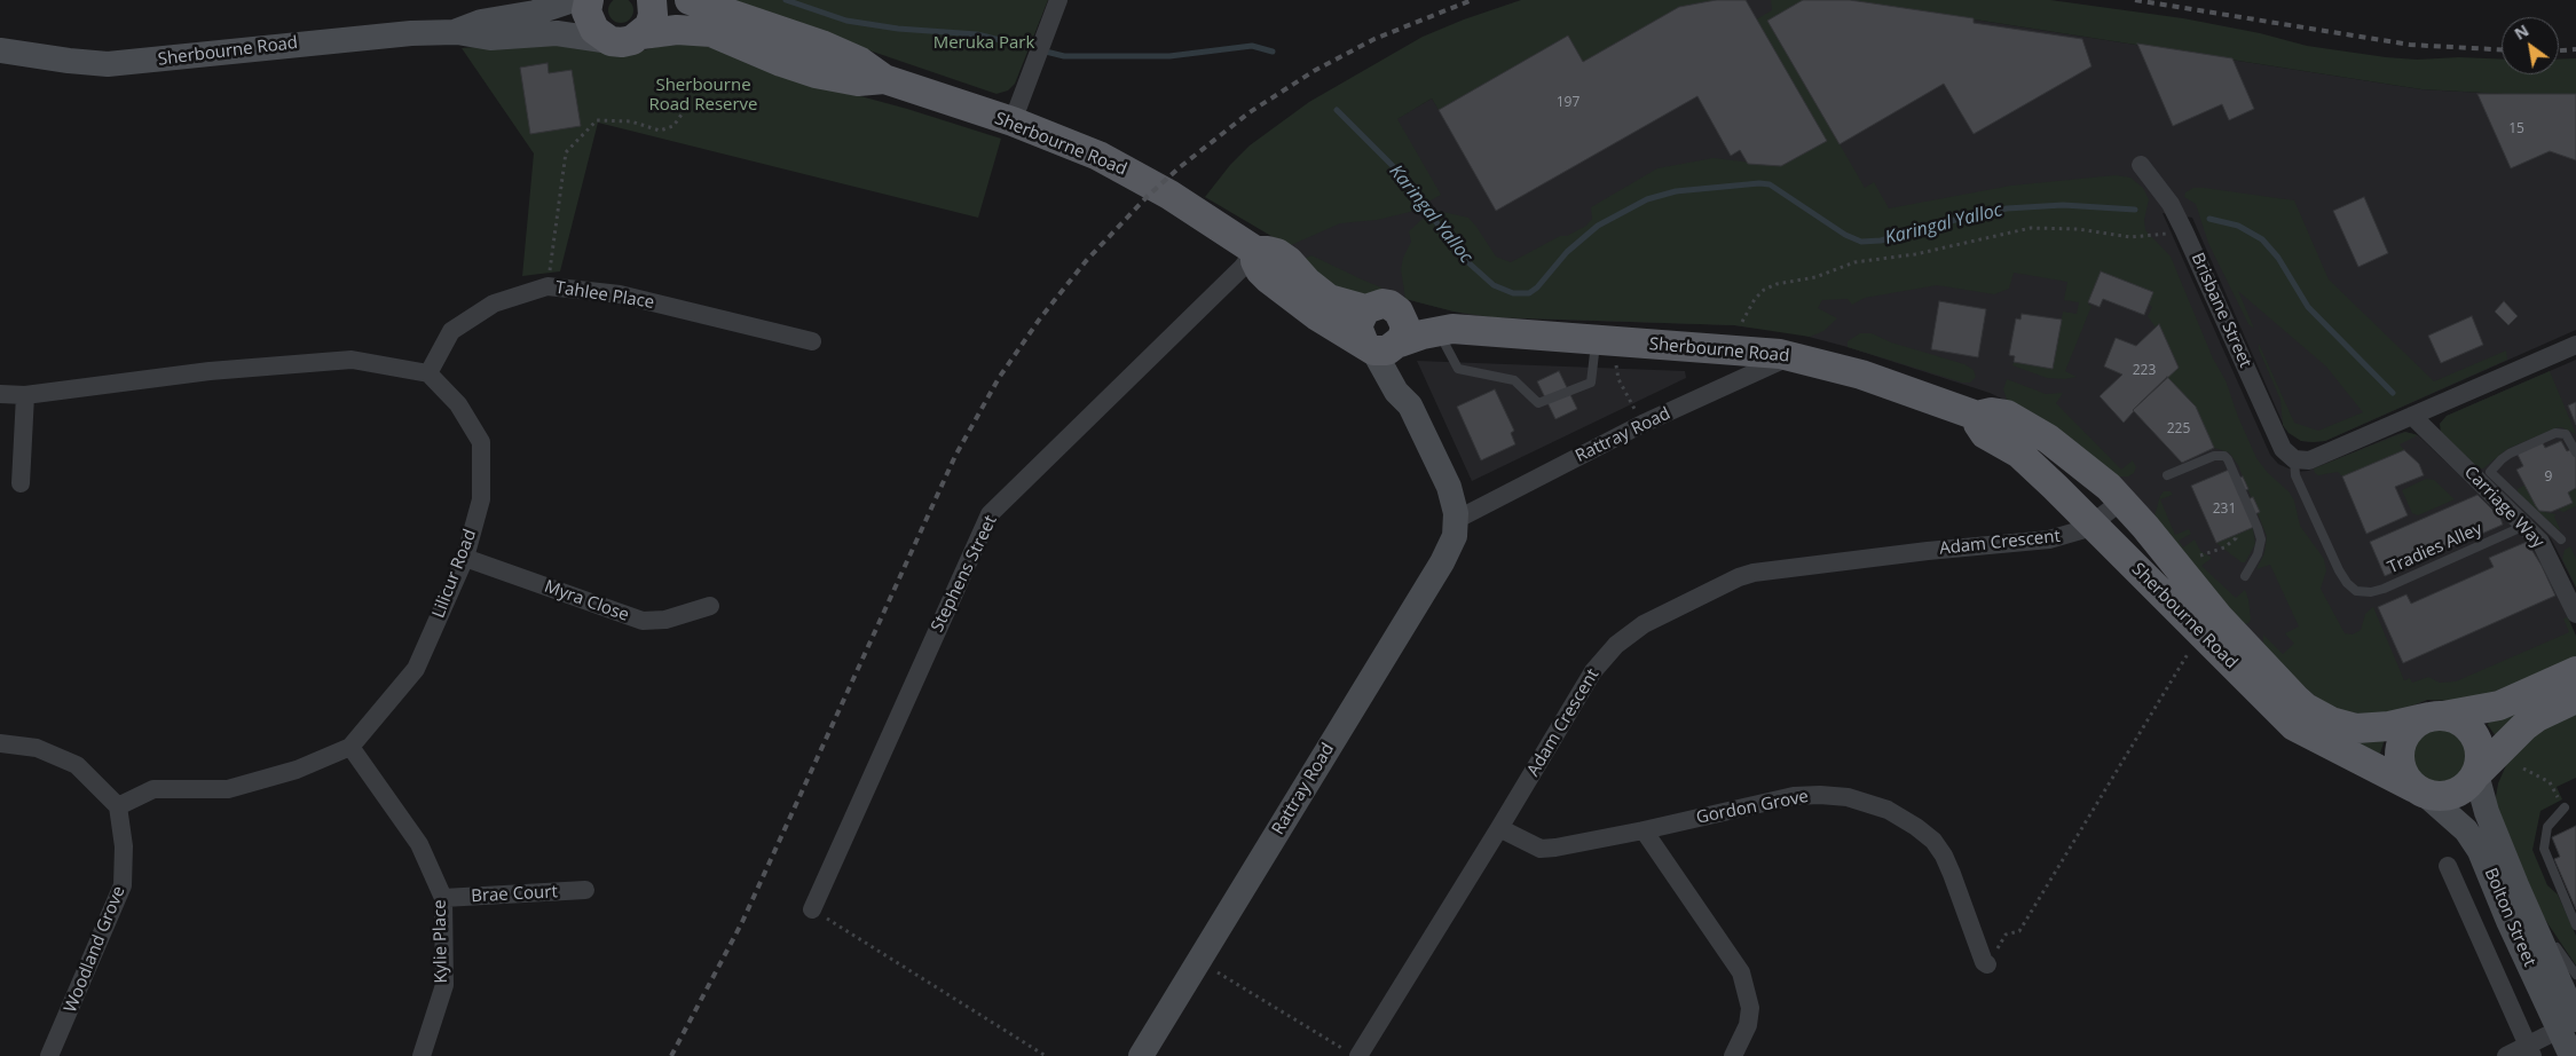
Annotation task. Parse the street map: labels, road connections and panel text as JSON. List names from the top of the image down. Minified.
{"streets":{"main road":["Sherbourne Road","Rattray Road","Bolton Street"],"street":["Tahlee Place","Brisbane Street","Carriage Way","Adam Crescent","Lilicur Road","Stephens Street","Myra Close","Gordon Grove","Brae Court","Kylie Place","Woodland Grove"],"lane":["Tradies Alley"]},"crossings":[["Sherbourne Road","Rattray Road"],["Sherbourne Road","Adam Crescent"],["Sherbourne Road","Stephens Street"],["Sherbourne Road","Bolton Street"],["Tahlee Place","Lilicur Road"],["Brisbane Street","Tradies Alley"],["Carriage Way","Tradies Alley"],["Adam Crescent","Gordon Grove"],["Lilicur Road","Myra Close"],["Lilicur Road","Kylie Place"],["Lilicur Road","Woodland Grove"],["Brae Court","Kylie Place"]],"water":["Karingal Yalloc"],"parks":["Meruka Park","Sherbourne Road Reserve"],"house_numbers":["197","15","223","225","9","231"],"north":"top left"}
